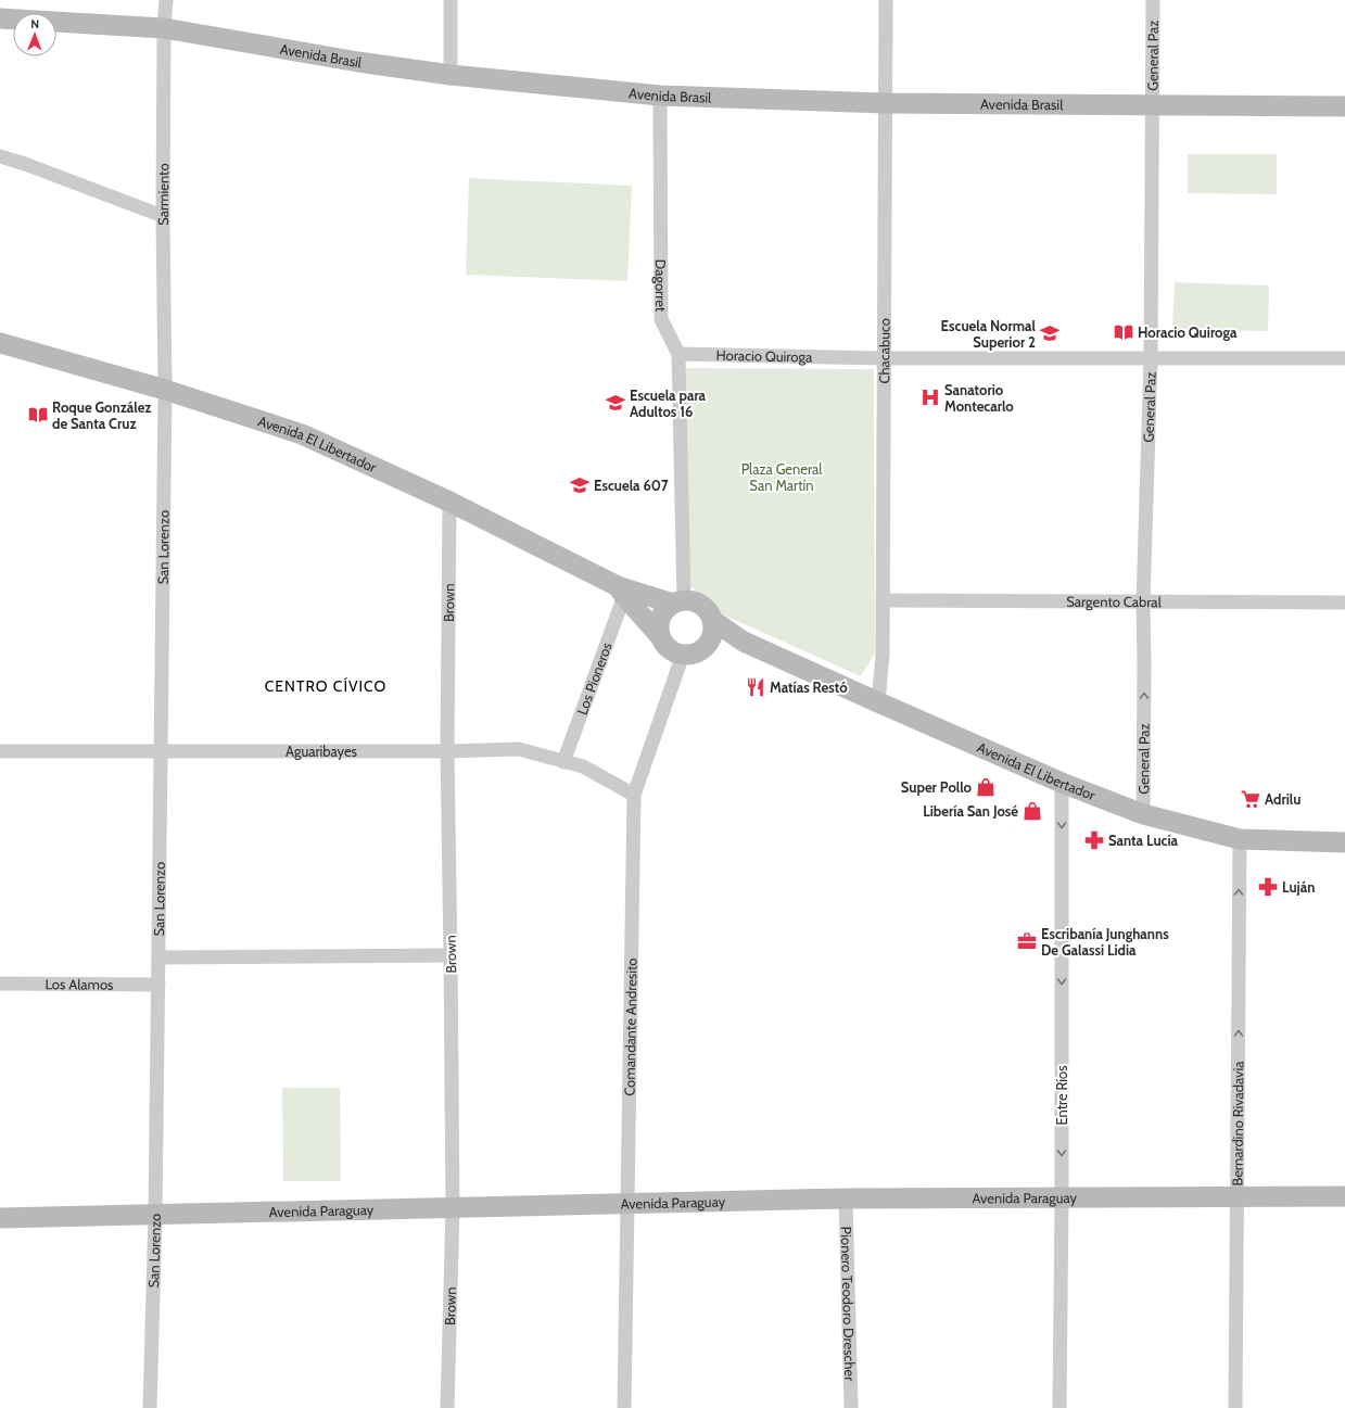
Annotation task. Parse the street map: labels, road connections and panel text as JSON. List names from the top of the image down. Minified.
{"streets":{"main road":["Avenida Brasil","Avenida El Libertador","Avenida Paraguay"],"street":["General Paz","Sarmiento","Dagorret","Chacabuco","Horacio Quiroga","San Lorenzo","Brown","Sargento Cabral","Los Pioneros","Aguaribayes","Los Alamos","Comandante Andresito","Entre Ríos","Bernardino Rivadavia","Pionero Teodoro Drescher"]},"crossings":[["Avenida Brasil","General Paz"],["Avenida Brasil","Sarmiento"],["Avenida Brasil","Dagorret"],["Avenida Brasil","Chacabuco"],["General Paz","Horacio Quiroga"],["General Paz","Avenida El Libertador"],["General Paz","Sargento Cabral"],["Sarmiento","Avenida El Libertador"],["Sarmiento","San Lorenzo"],["Dagorret","Horacio Quiroga"],["Dagorret","Avenida El Libertador"],["Dagorret","Comandante Andresito"],["Chacabuco","Horacio Quiroga"],["Chacabuco","Avenida El Libertador"],["Chacabuco","Sargento Cabral"],["Avenida El Libertador","San Lorenzo"],["Avenida El Libertador","Brown"],["Avenida El Libertador","Los Pioneros"],["Avenida El Libertador","Comandante Andresito"],["Avenida El Libertador","Entre Ríos"],["Avenida El Libertador","Bernardino Rivadavia"],["San Lorenzo","Aguaribayes"],["San Lorenzo","Los Alamos"],["San Lorenzo","Avenida Paraguay"],["Brown","Aguaribayes"],["Brown","Avenida Paraguay"],["Los Pioneros","Aguaribayes"],["Aguaribayes","Comandante Andresito"],["Comandante Andresito","Avenida Paraguay"],["Entre Ríos","Avenida Paraguay"],["Bernardino Rivadavia","Avenida Paraguay"],["Avenida Paraguay","Pionero Teodoro Drescher"]],"one_way":["Entre Ríos","Bernardino Rivadavia"],"districts":["CENTRO CÍVICO"],"parks":["Plaza General San Martín"],"places":{"library":["Horacio Quiroga","Roque González de Santa Cruz"],"school or university":["Escuela Normal Superior 2","Escuela para Adultos 16","Escuela 607"],"hospital":["Sanatorio Montecarlo"],"restaurant":["Matías Restó"],"shop":["Super Pollo","Libería San José"],"supermarket":["Adrilu"],"pharmacy":["Santa Lucía","Luján"],"office":["Escribanía Junghanns De Galassi Lidia"]},"north":"top"}
